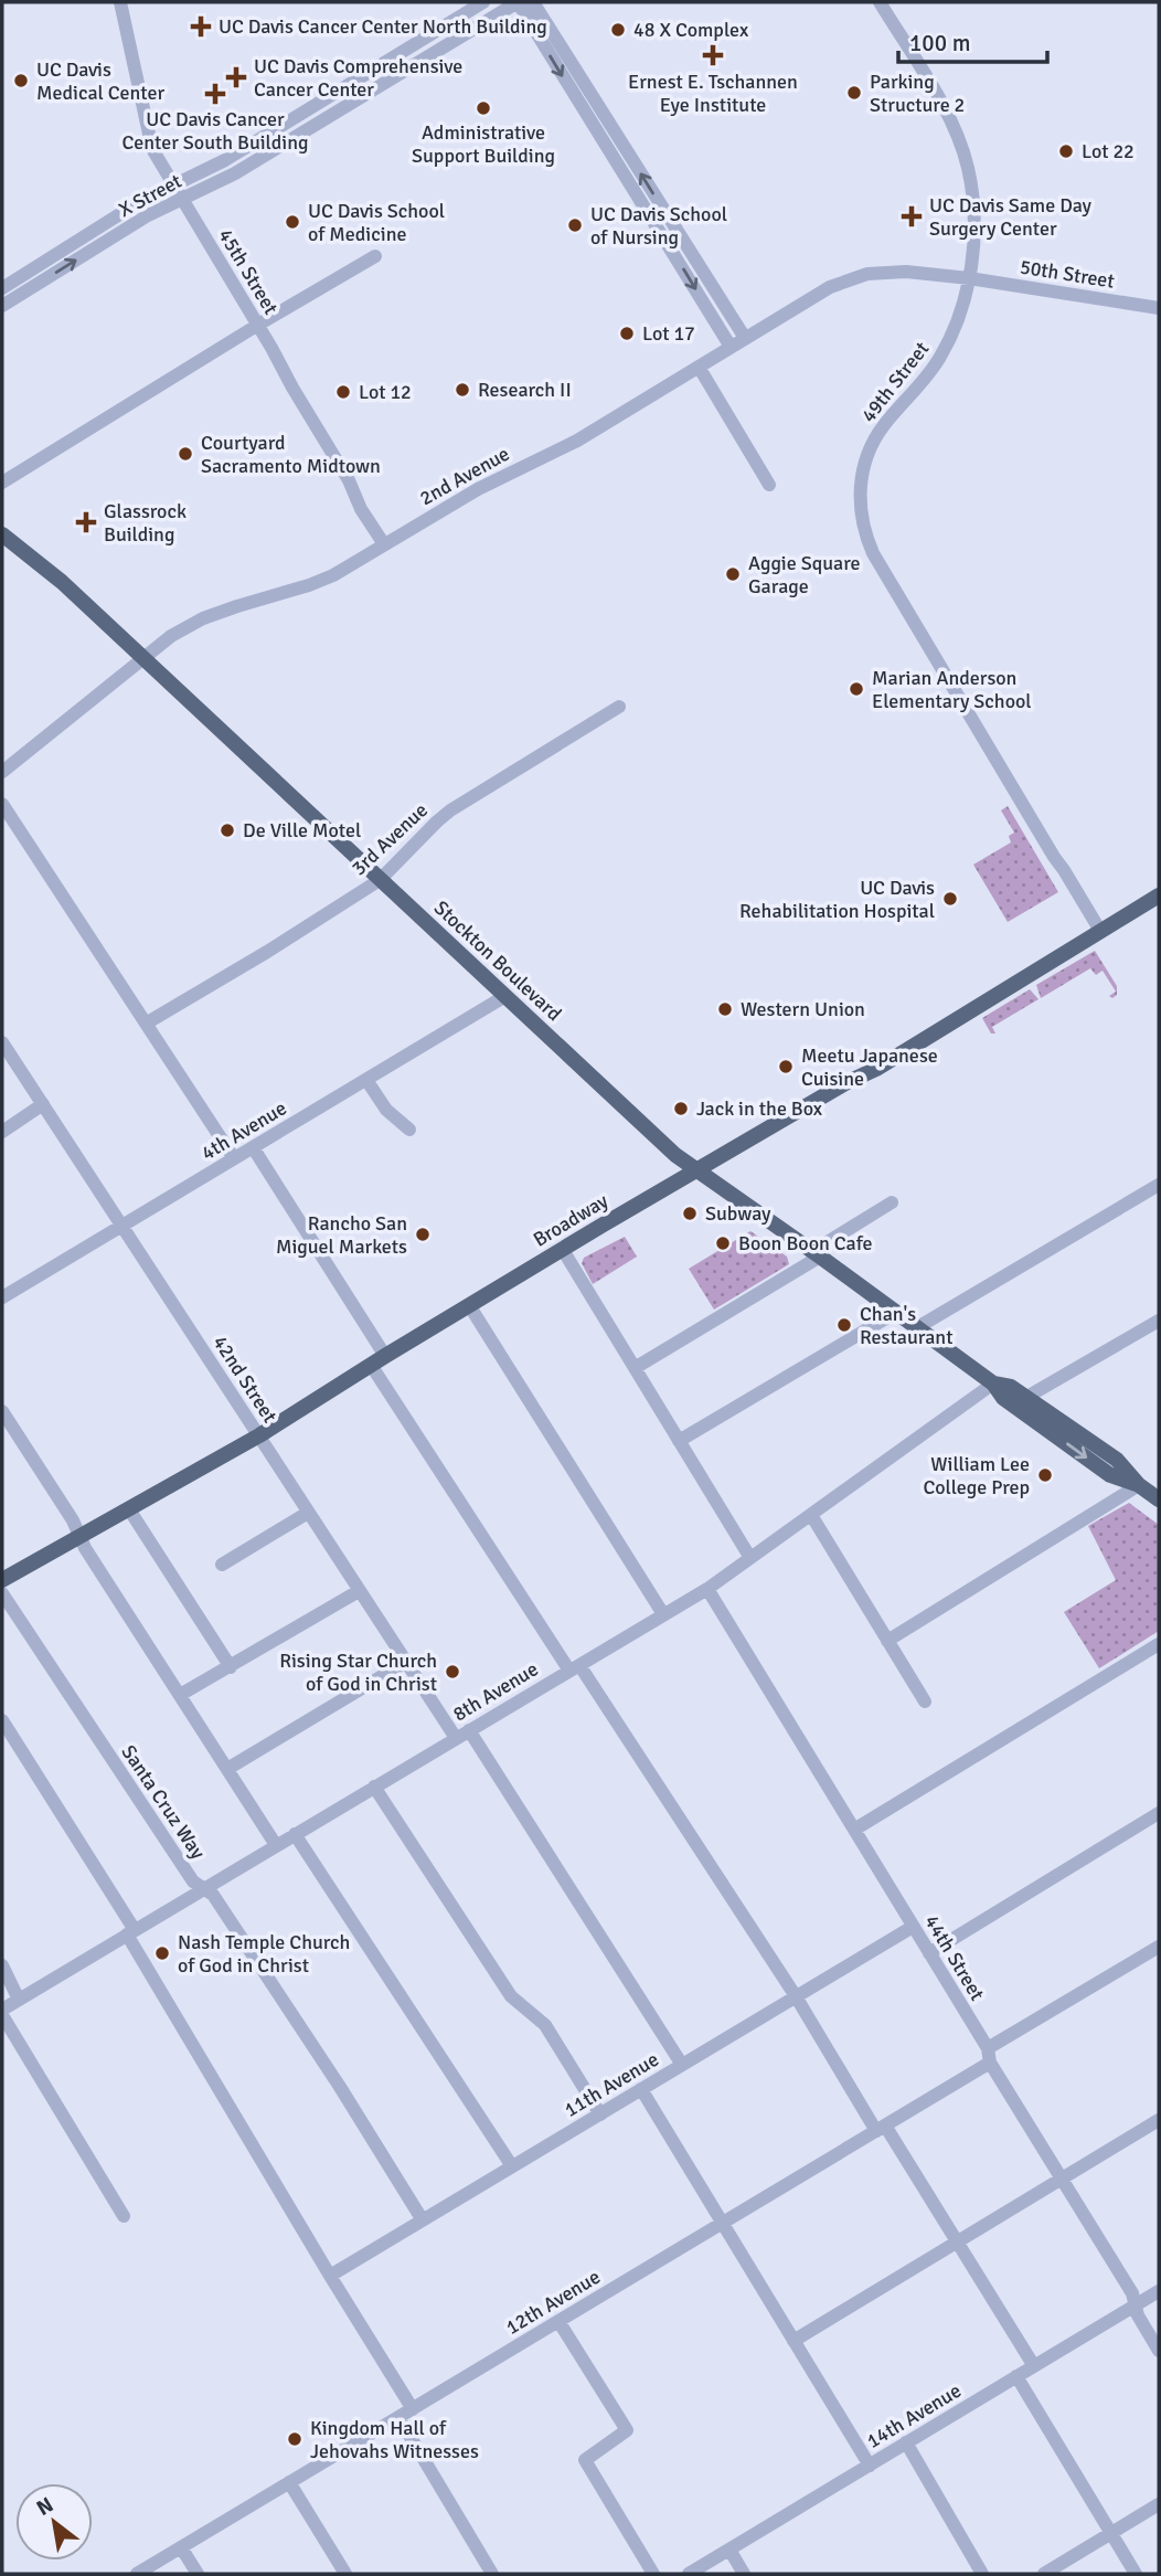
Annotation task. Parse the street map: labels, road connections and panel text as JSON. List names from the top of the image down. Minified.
{"streets":{"main road":["Stockton Boulevard","Broadway"],"street":["X Street","45th Street","50th Street","49th Street","2nd Avenue","3rd Avenue","4th Avenue","42nd Street","8th Avenue","Santa Cruz Way","44th Street","11th Avenue","12th Avenue","14th Avenue"]},"crossings":[["X Street","45th Street"],["45th Street","2nd Avenue"],["50th Street","49th Street"],["50th Street","2nd Avenue"],["49th Street","2nd Avenue"],["49th Street","Broadway"],["2nd Avenue","Stockton Boulevard"],["3rd Avenue","Stockton Boulevard"],["Stockton Boulevard","4th Avenue"],["Stockton Boulevard","Broadway"],["Stockton Boulevard","8th Avenue"],["4th Avenue","42nd Street"],["Broadway","42nd Street"],["42nd Street","8th Avenue"],["8th Avenue","Santa Cruz Way"],["8th Avenue","44th Street"],["Santa Cruz Way","11th Avenue"],["44th Street","11th Avenue"],["44th Street","12th Avenue"],["44th Street","14th Avenue"]],"places":{"health":["UC Davis Cancer Center North Building","Ernest E. Tschannen Eye Institute","UC Davis Comprehensive Cancer Center","UC Davis Cancer Center South Building","UC Davis Same Day Surgery Center","Glassrock Building"],"other":["48 X Complex","UC Davis Medical Center","Parking Structure 2","Administrative Support Building","Lot 22","UC Davis School of Medicine","UC Davis School of Nursing","Lot 17","Research II","Lot 12","Courtyard Sacramento Midtown","Aggie Square Garage","Marian Anderson Elementary School","De Ville Motel","UC Davis Rehabilitation Hospital","Western Union","Meetu Japanese Cuisine","Jack in the Box","Subway","Rancho San Miguel Markets","Boon Boon Cafe","Chan's Restaurant","William Lee College Prep","Rising Star Church of God in Christ","Nash Temple Church of God in Christ","Kingdom Hall of Jehovahs Witnesses"]},"scale_bar":"100 m","north":"top left"}
